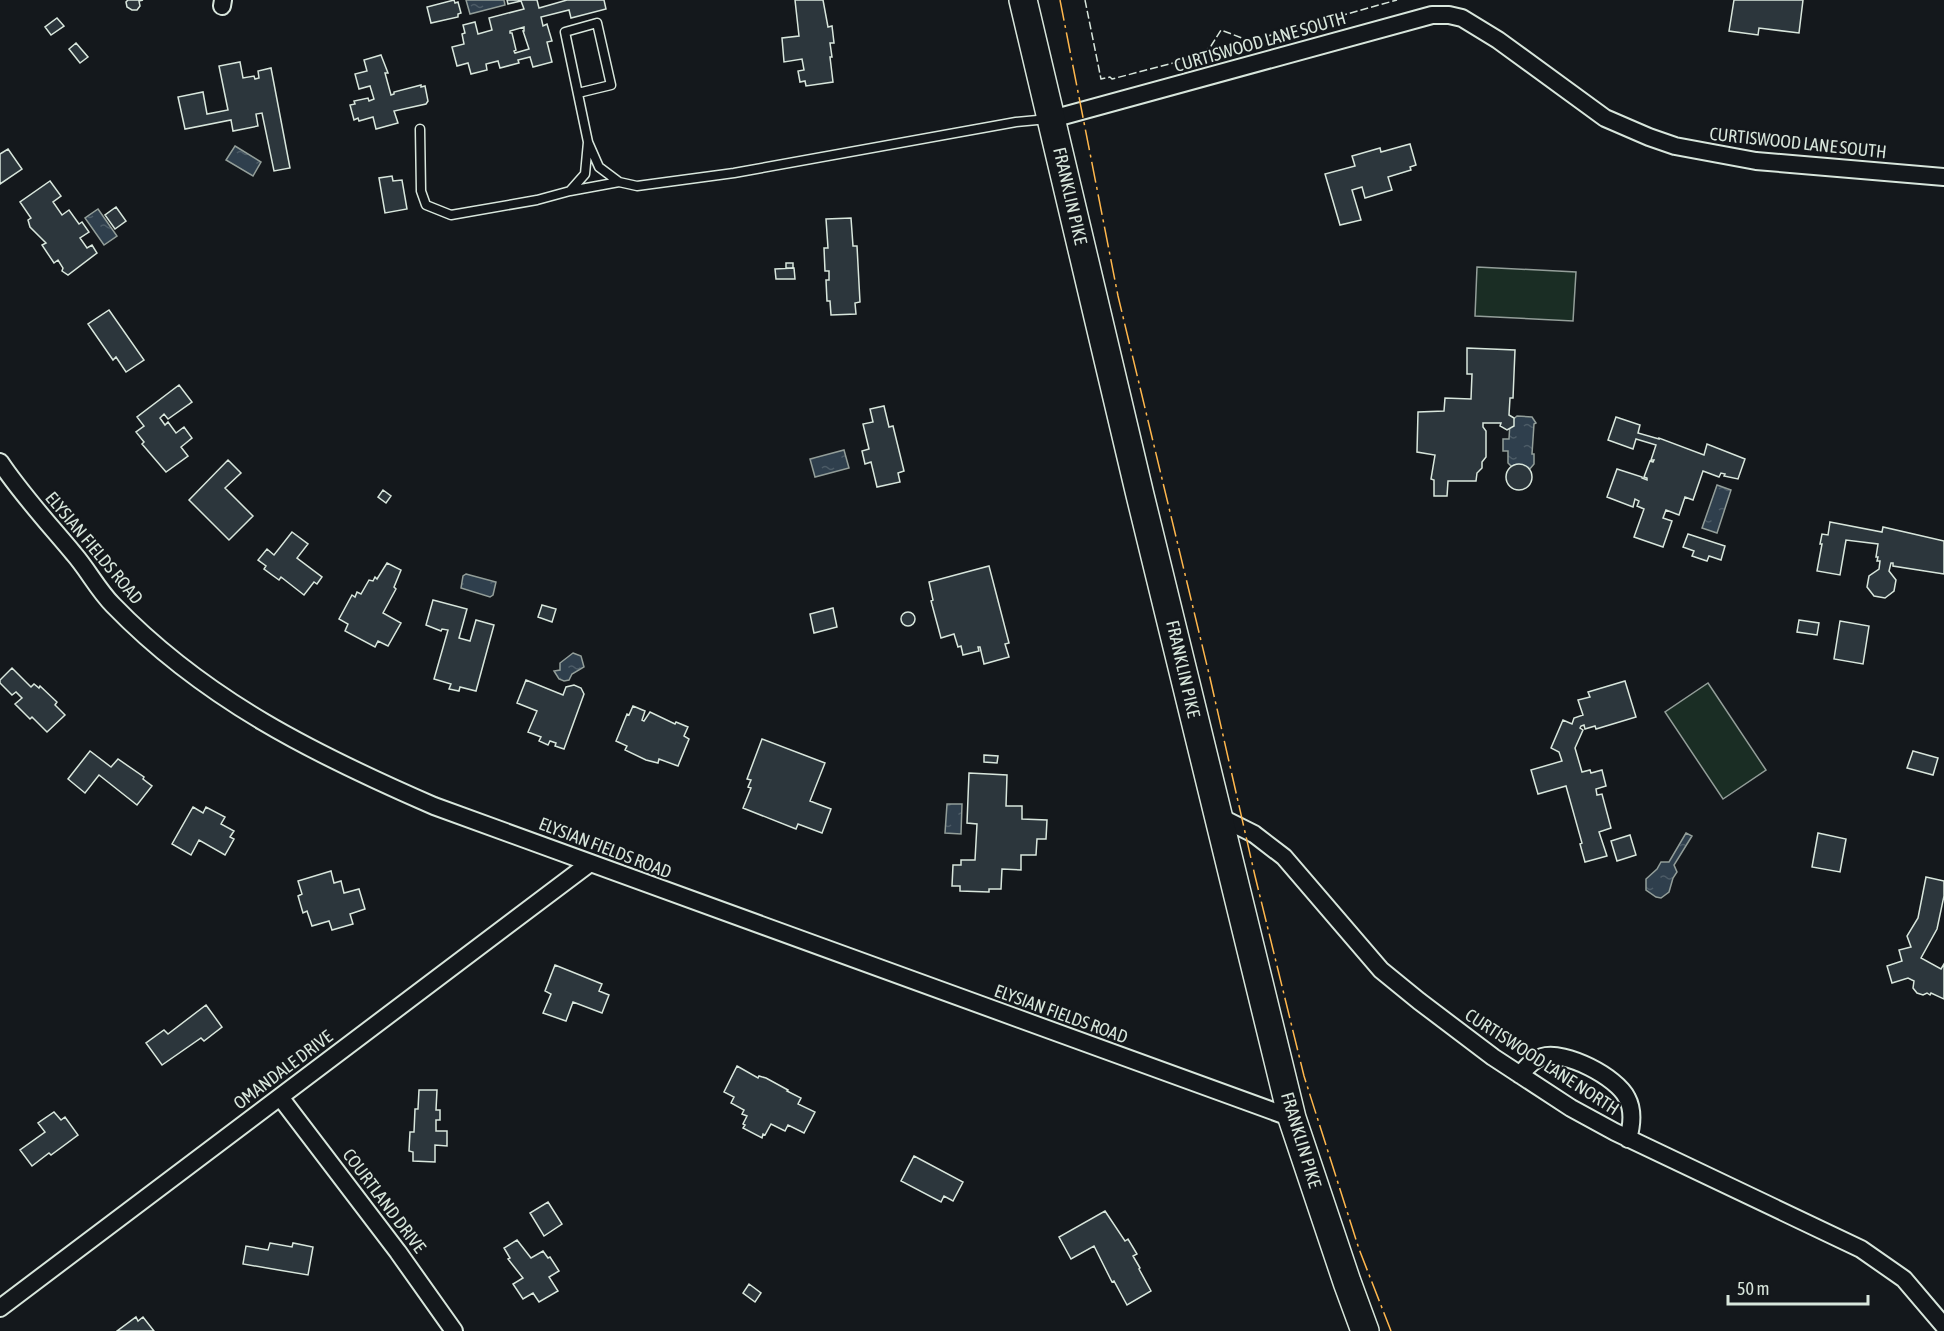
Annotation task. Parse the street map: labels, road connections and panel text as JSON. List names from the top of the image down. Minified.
{"streets":{"main road":["FRANKLIN PIKE"],"street":["CURTISWOOD LANE SOUTH","ELYSIAN FIELDS ROAD","CURTISWOOD LANE NORTH","OMANDALE DRIVE","COURTLAND DRIVE"]},"crossings":[["CURTISWOOD LANE SOUTH","FRANKLIN PIKE"],["FRANKLIN PIKE","ELYSIAN FIELDS ROAD"],["FRANKLIN PIKE","CURTISWOOD LANE NORTH"],["ELYSIAN FIELDS ROAD","OMANDALE DRIVE"],["OMANDALE DRIVE","COURTLAND DRIVE"]],"scale_bar":"50 m"}
